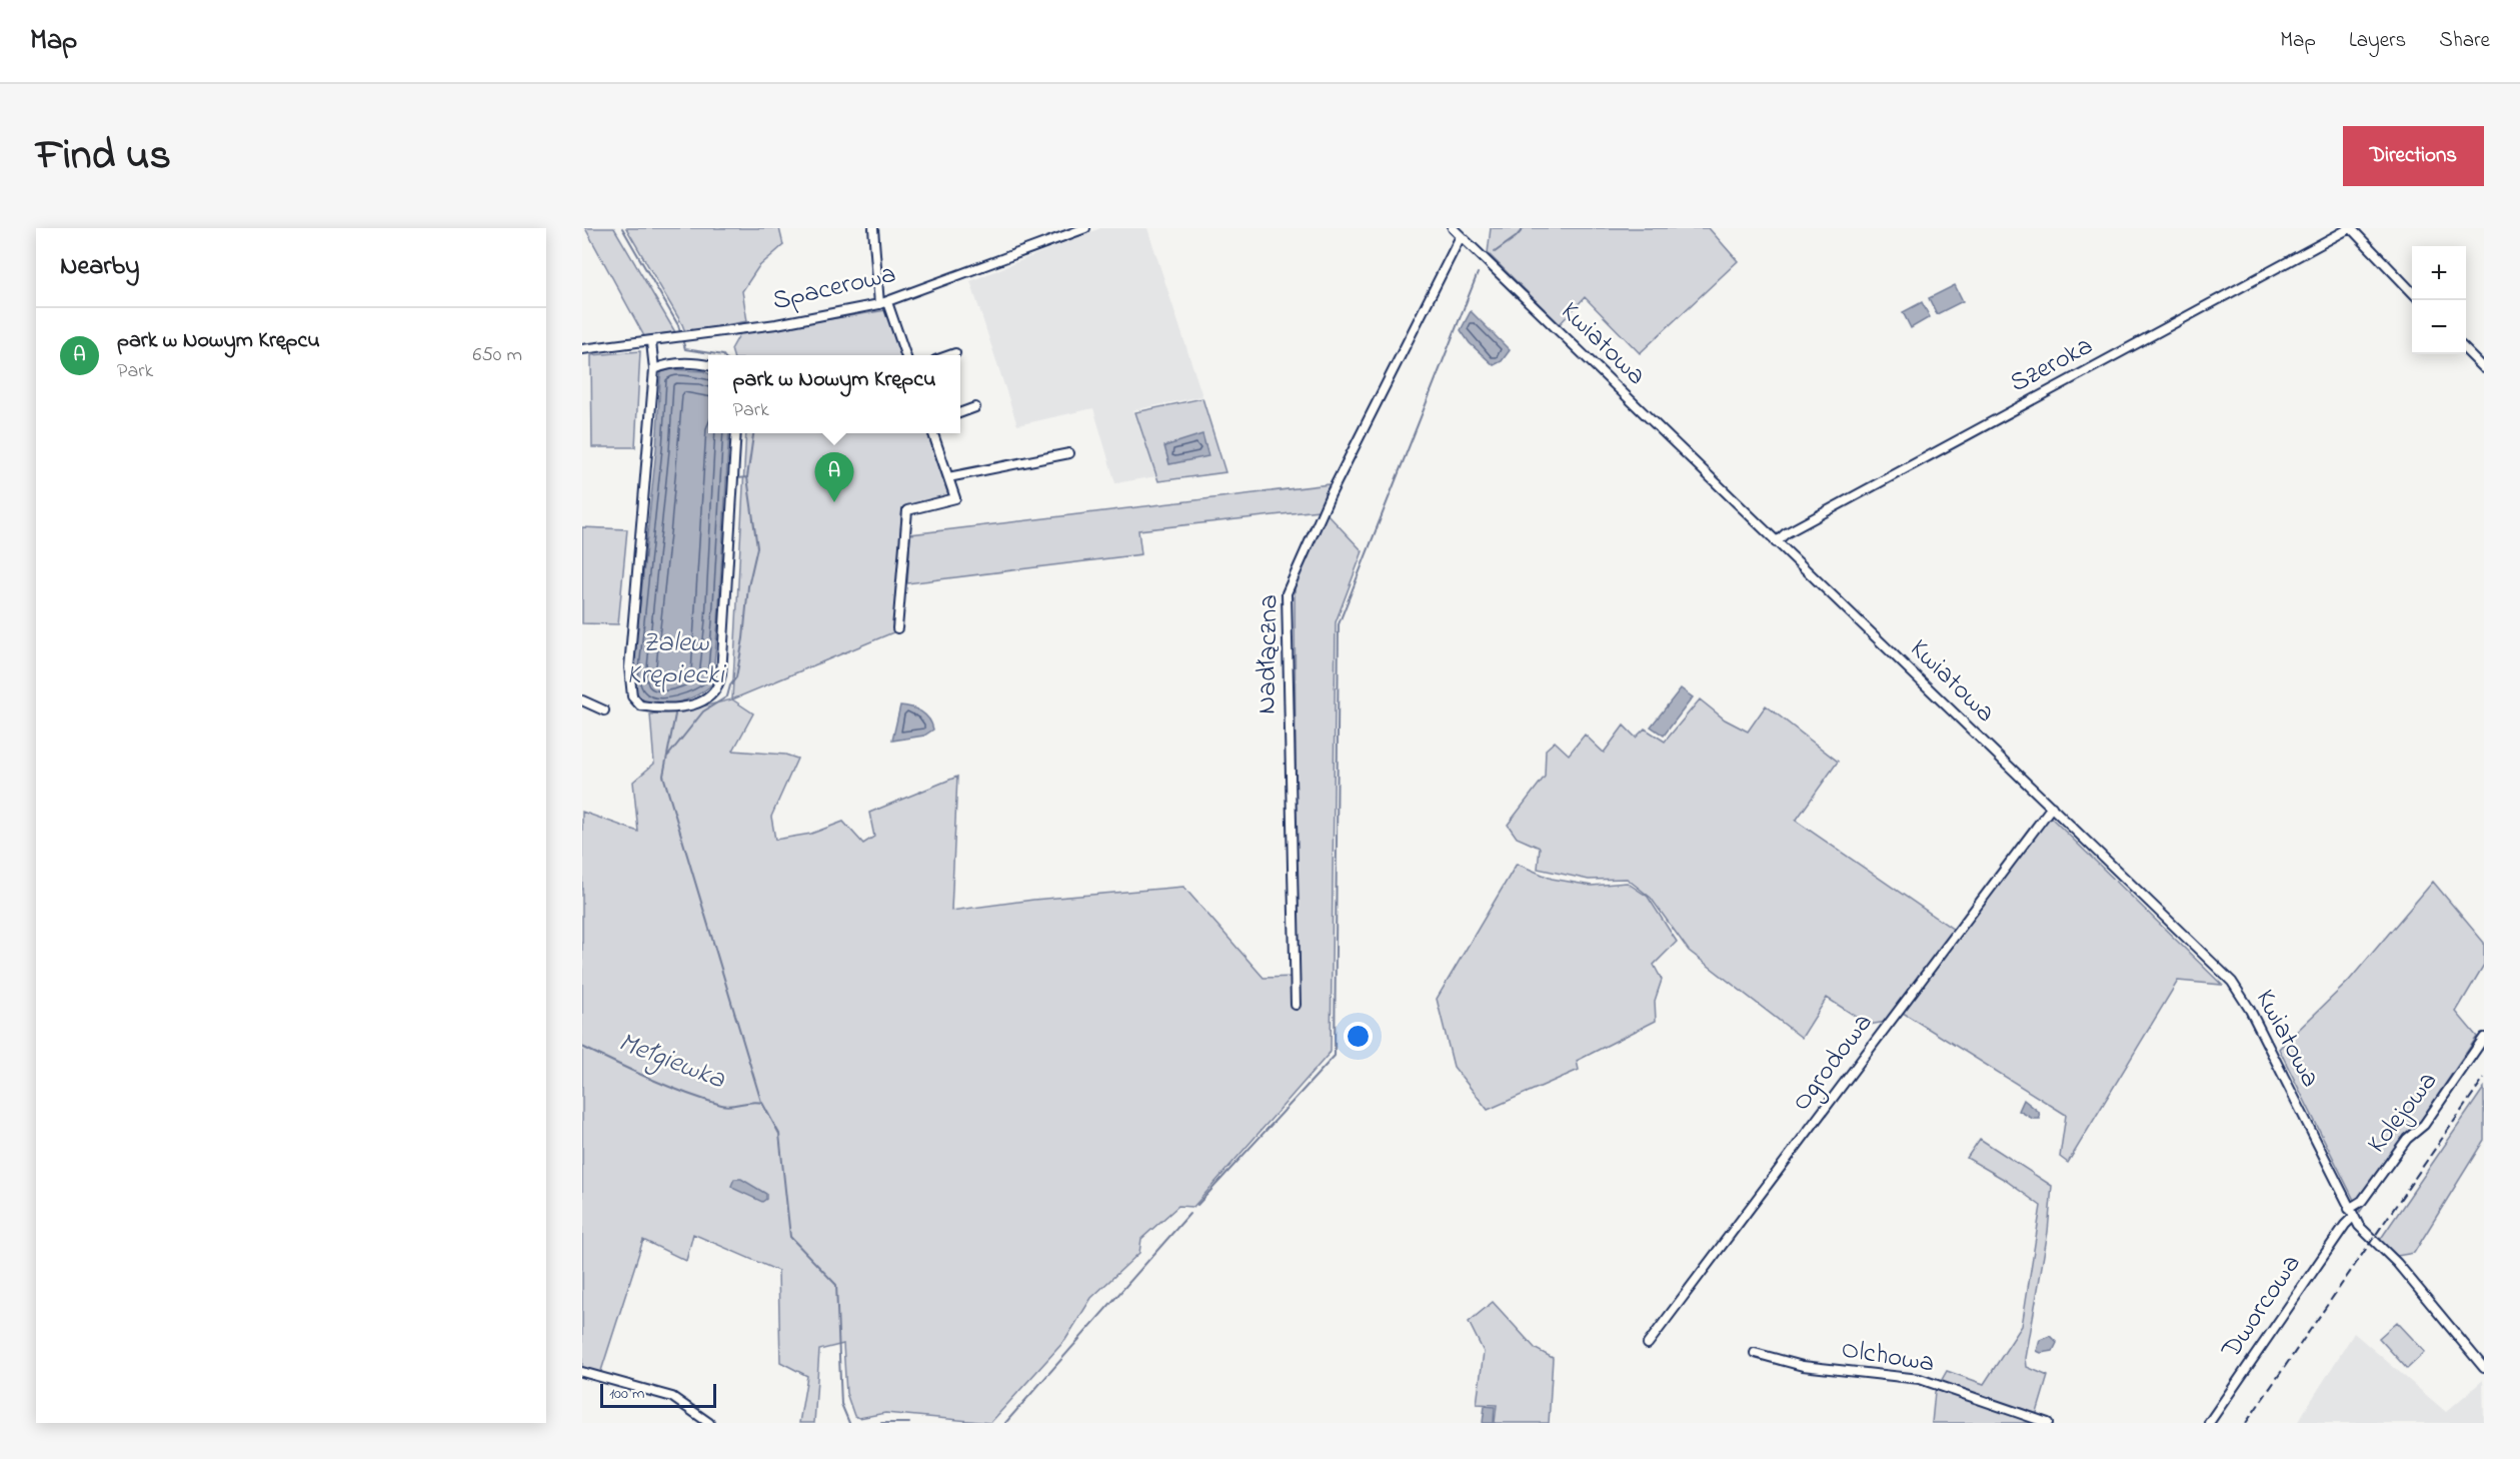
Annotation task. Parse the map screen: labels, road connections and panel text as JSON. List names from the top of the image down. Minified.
{"streets":{"street":["Spacerowa","Kwiatowa","Szeroka","Nadłączna","Ogrodowa","Kolejowa","Dworcowa","Olchowa"]},"crossings":[["Kwiatowa","Szeroka"],["Kwiatowa","Nadłączna"],["Kwiatowa","Ogrodowa"],["Kwiatowa","Kolejowa"],["Kwiatowa","Dworcowa"],["Kolejowa","Dworcowa"]],"water":["Zalew Krępiecki","Mełgiewka"],"scale_bar":"100 m","page":{"header":"Map","nav":["Map","Layers","Share"],"title":"Find us","buttons":"Directions","heading":"Nearby","map_buttons":["+","−"],"list":[{"mark":"A","name":"park w Nowym Krępcu","note":"Park","value":"650 m"}],"popup":["park w Nowym Krępcu","Park"],"pins":"A","scale":"100 m"}}
